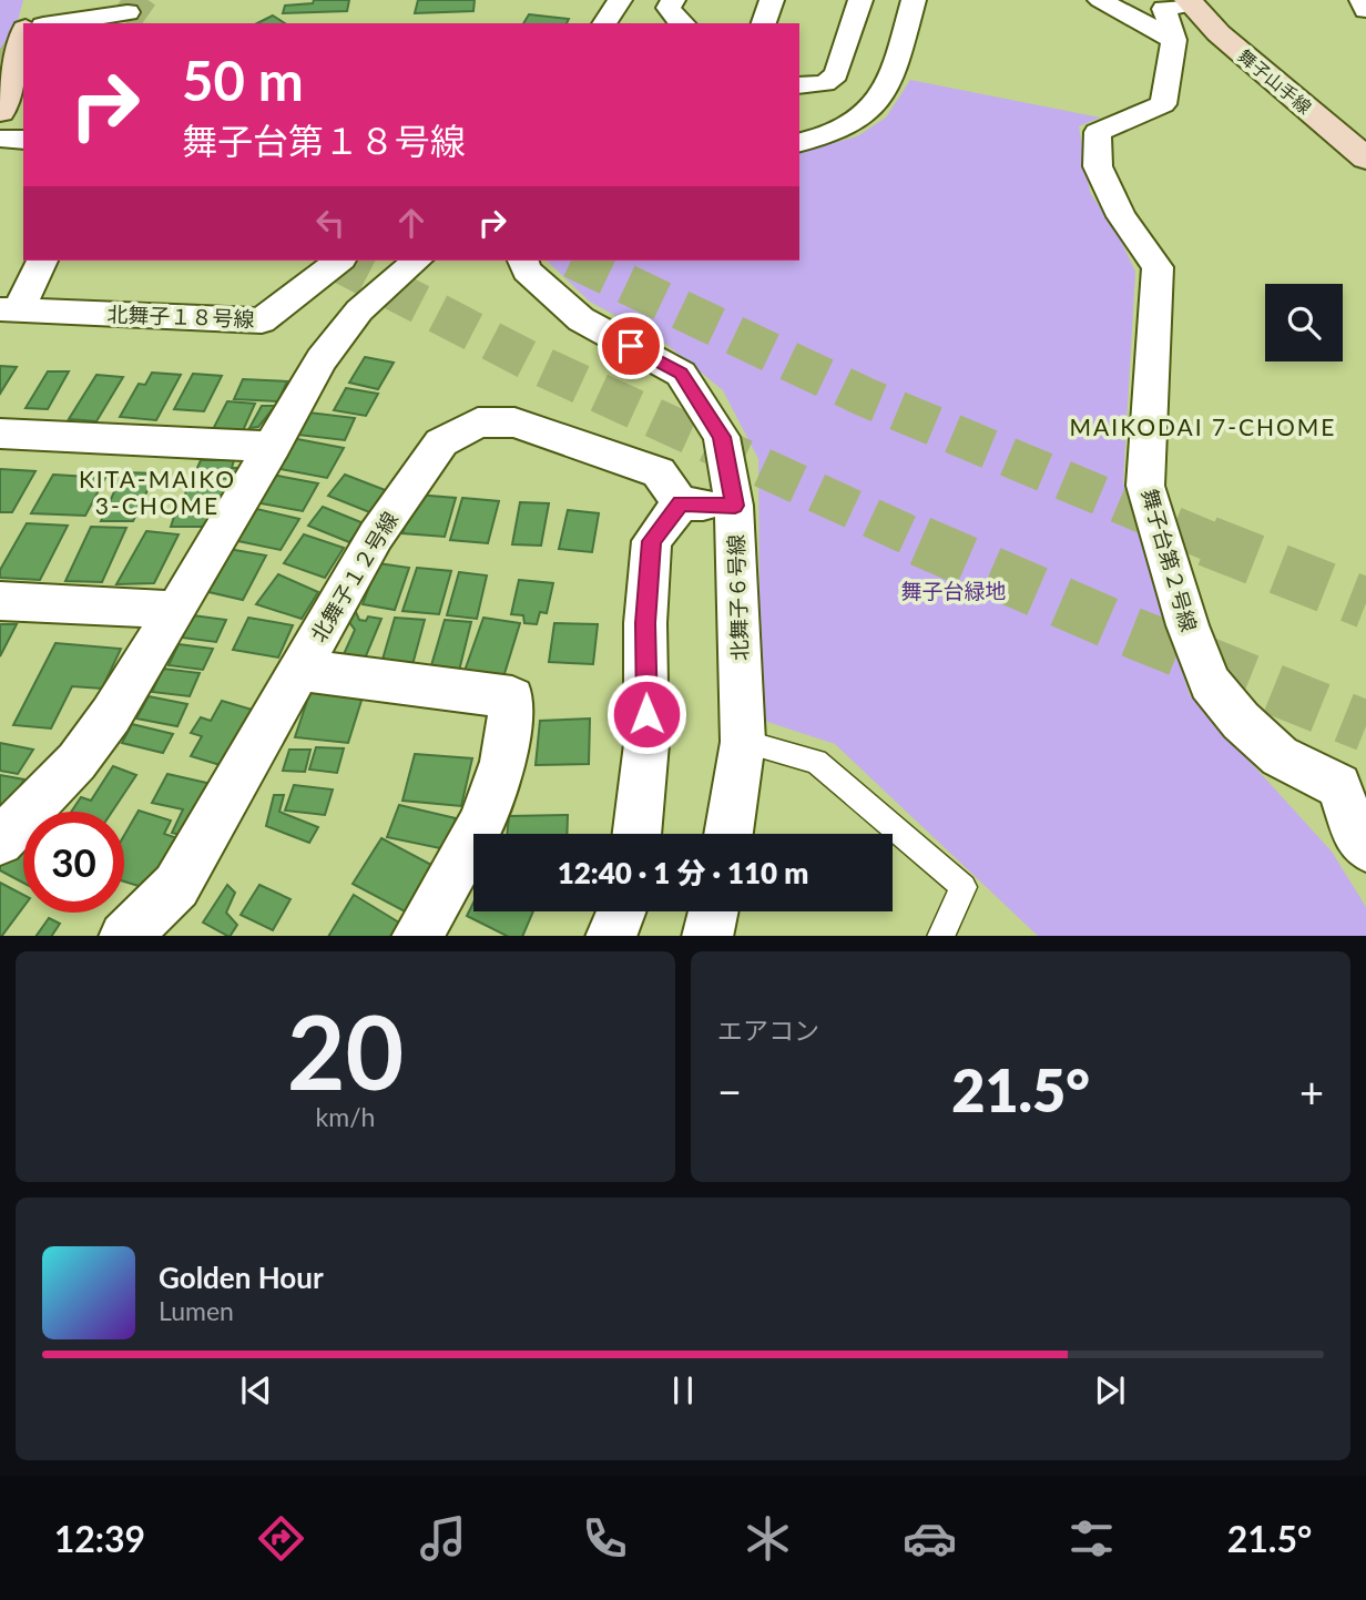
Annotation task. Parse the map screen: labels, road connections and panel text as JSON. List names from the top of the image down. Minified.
{"streets":{"street":["舞子山手線","北舞子１８号線","舞子台第２号線","北舞子１２号線","北舞子６号線"]},"crossings":[["舞子山手線","舞子台第２号線"]],"districts":["MAIKODAI 7-CHOME","KITA-MAIKO 3-CHOME"],"parks":["舞子台緑地"],"page":{"turn":["50 m","舞子台第１８号線"],"limit":"30","trip":"12:40 · 1 分 · 110 m","tile":[["20","km/h"],"エアコン"],"heat":["−","21.5°","+"],"song":["Golden Hour","Lumen"],"tabs":["12:39","21.5°"]}}
